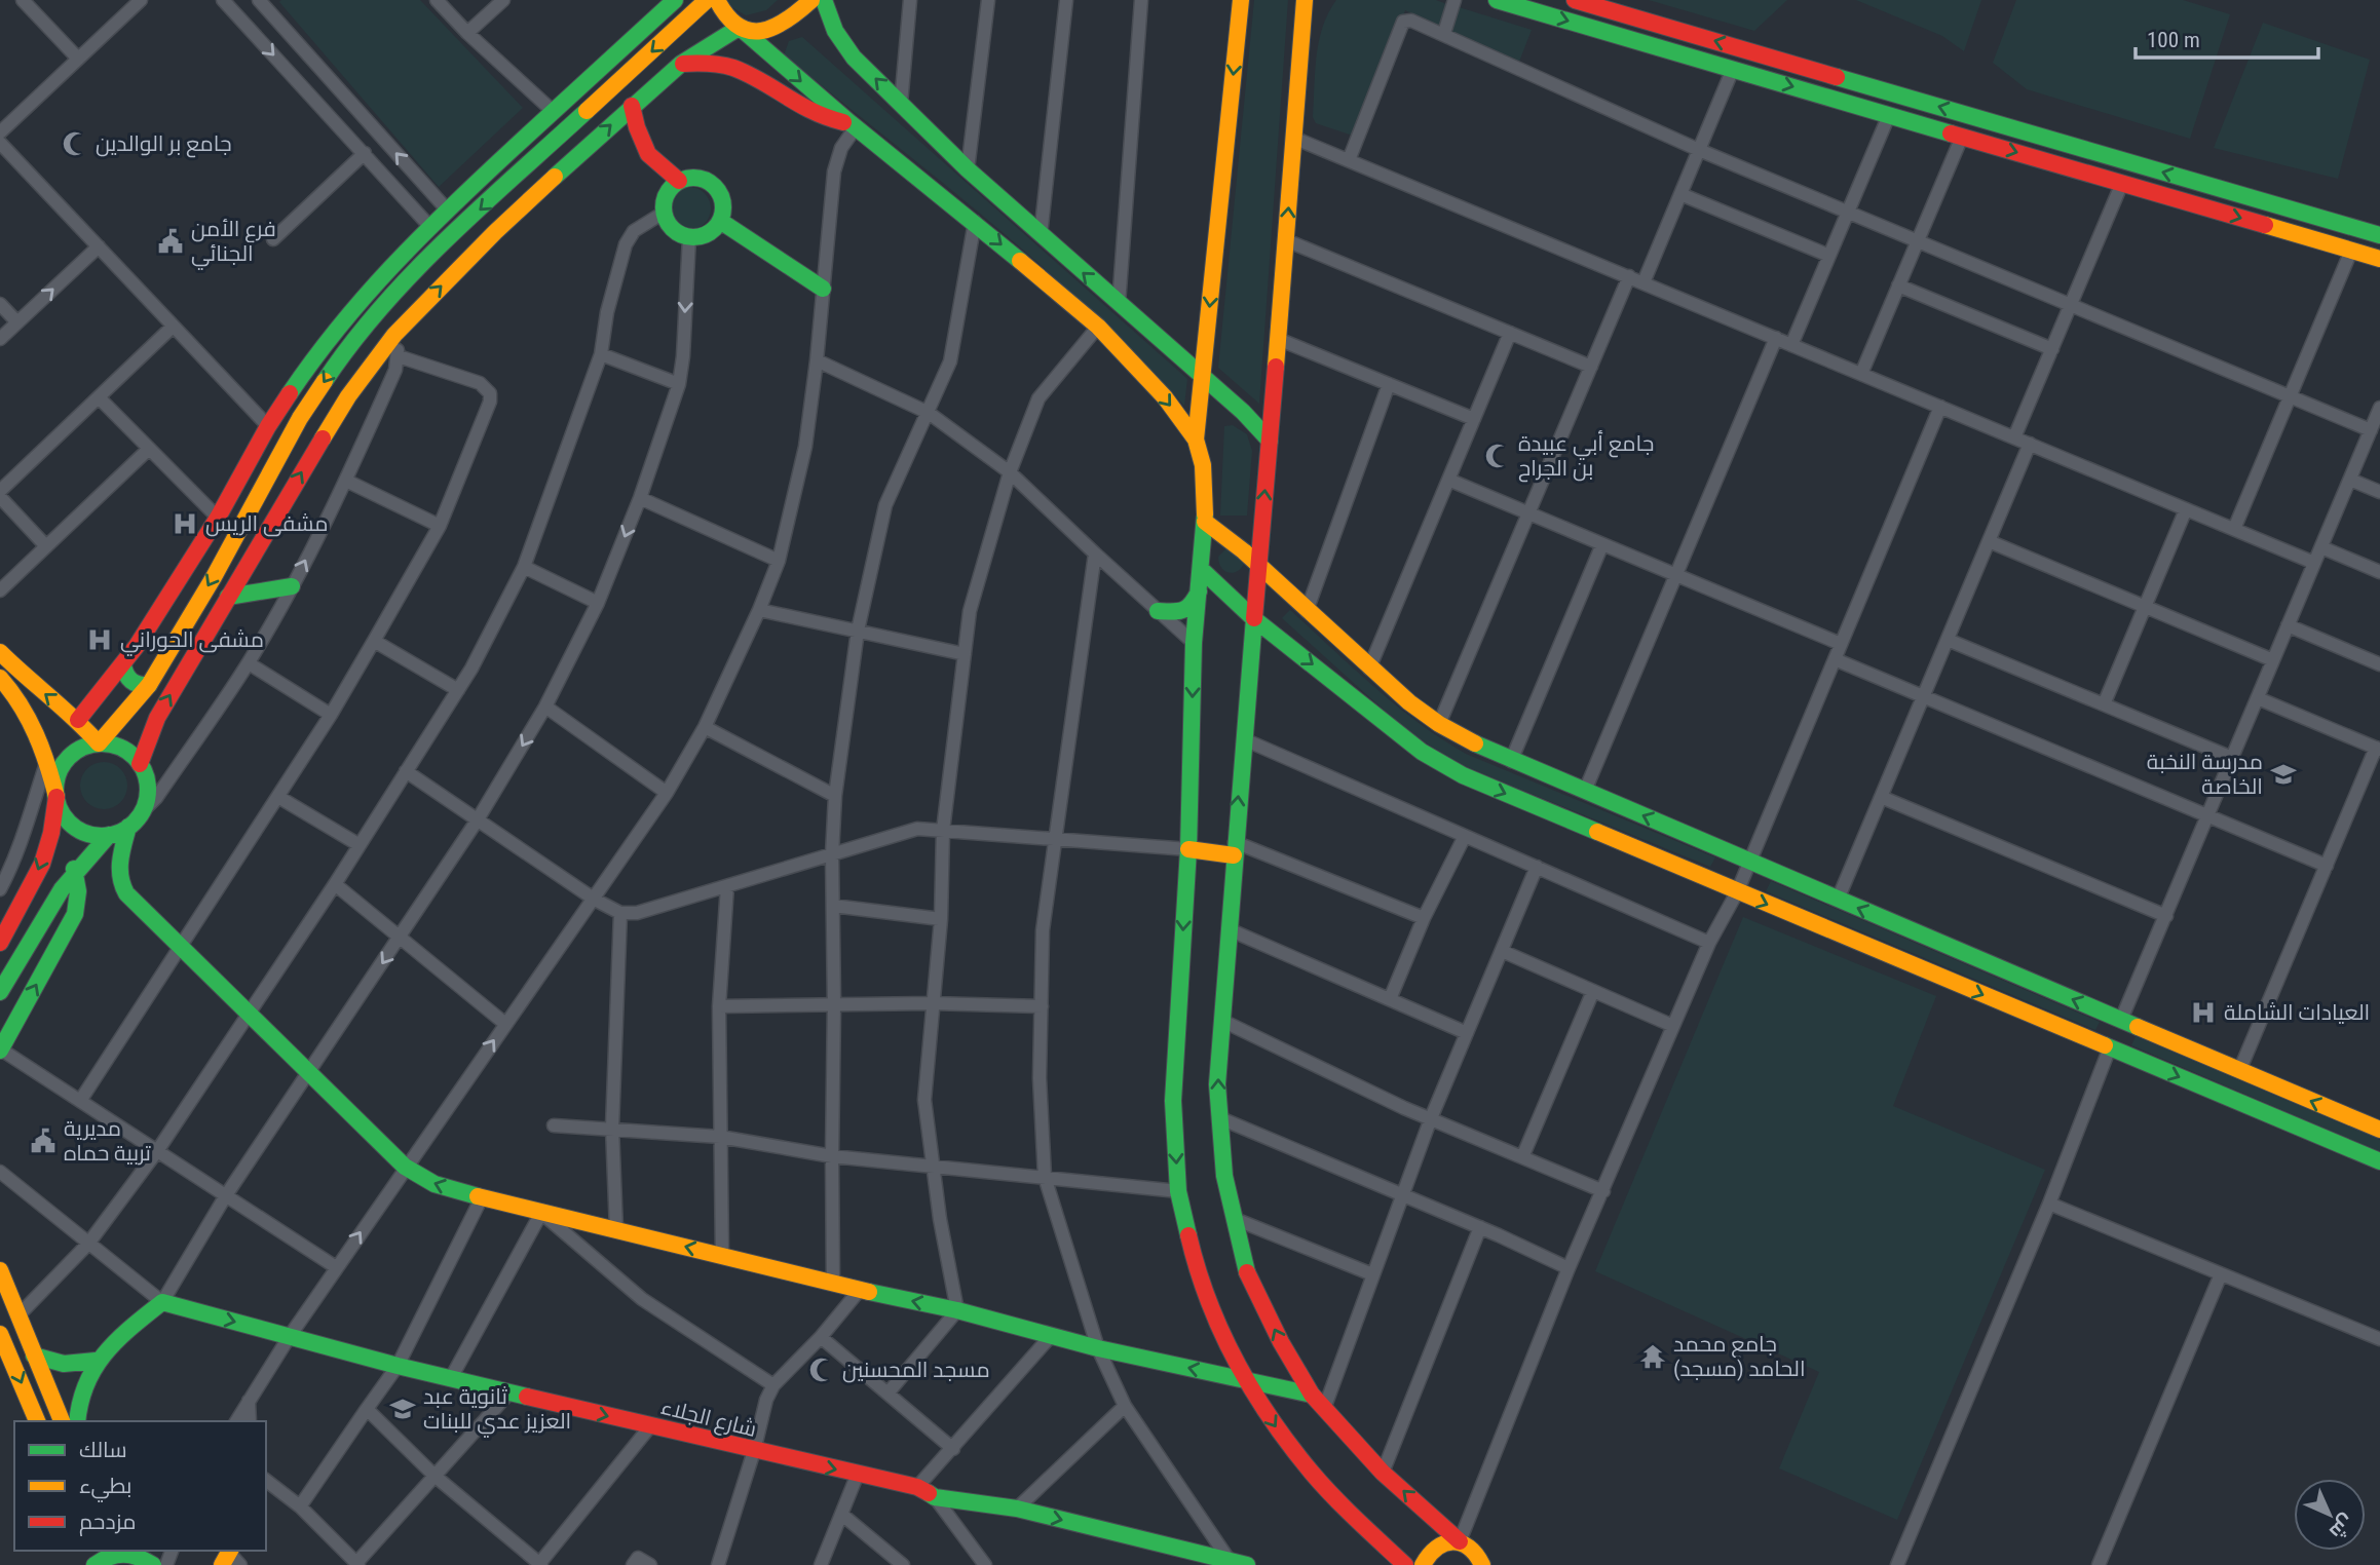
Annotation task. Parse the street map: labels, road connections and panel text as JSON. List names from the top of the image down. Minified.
{"streets":{"main road":["شارع الجلاء"]},"one_way":["شارع الجلاء"],"places":{"mosque":["جامع بر الوالدين","جامع أبي عبيدة بن الجراح","مسجد المحسنين"],"public building":["فرع الأمن الجنائي","مديرية تربية حماه"],"hospital":["مشفى الريس","مشفى الحوراني","العيادات الشاملة"],"school or university":["مدرسة النخبة الخاصة","ثانوية عبد العزيز عدي للبنات"],"temple":["جامع محمد الحامد (مسجد)"]},"legend":["سالك","بطيء","مزدحم"],"scale_bar":"100 m","north":"bottom right"}
